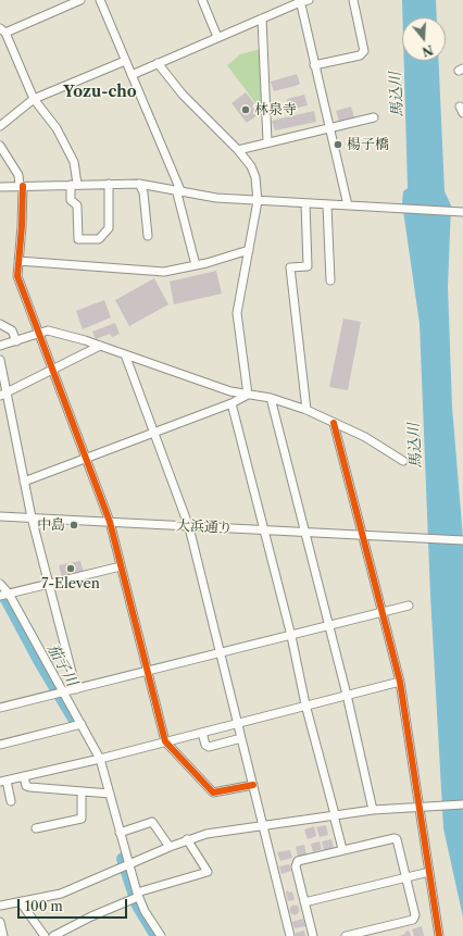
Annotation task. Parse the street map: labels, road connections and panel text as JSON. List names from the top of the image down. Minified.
{"streets":{"street":["大浜通り"]},"districts":["Yozu-cho"],"water":["馬込川","茄子川"],"places":["林泉寺","楊子橋","中島","7-Eleven"],"scale_bar":"100 m","north":"bottom"}
